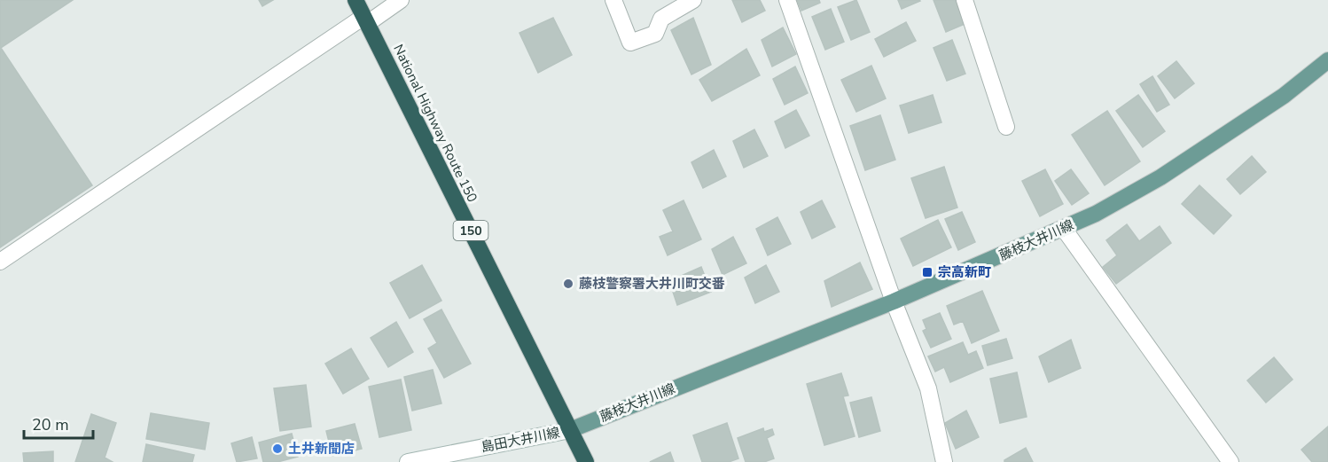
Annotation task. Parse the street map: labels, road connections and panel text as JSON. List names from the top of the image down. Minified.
{"streets":{"highway":["National Highway Route 150","150"],"main road":["藤枝大井川線"],"street":["島田大井川線"]},"crossings":[["National Highway Route 150","藤枝大井川線"],["National Highway Route 150","島田大井川線"],["藤枝大井川線","島田大井川線"]],"places":{"transit":["宗高新町"],"other":["藤枝警察署大井川町交番","土井新聞店"]},"scale_bar":"20 m"}
